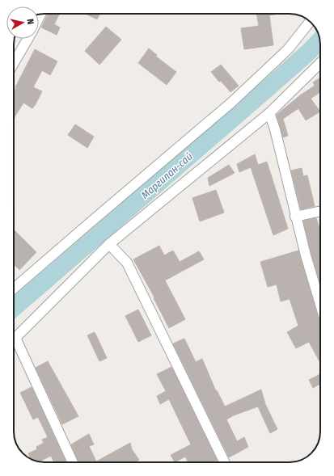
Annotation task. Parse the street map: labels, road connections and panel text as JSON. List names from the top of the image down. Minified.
{"water":["Маргилан-сай"],"north":"right"}
